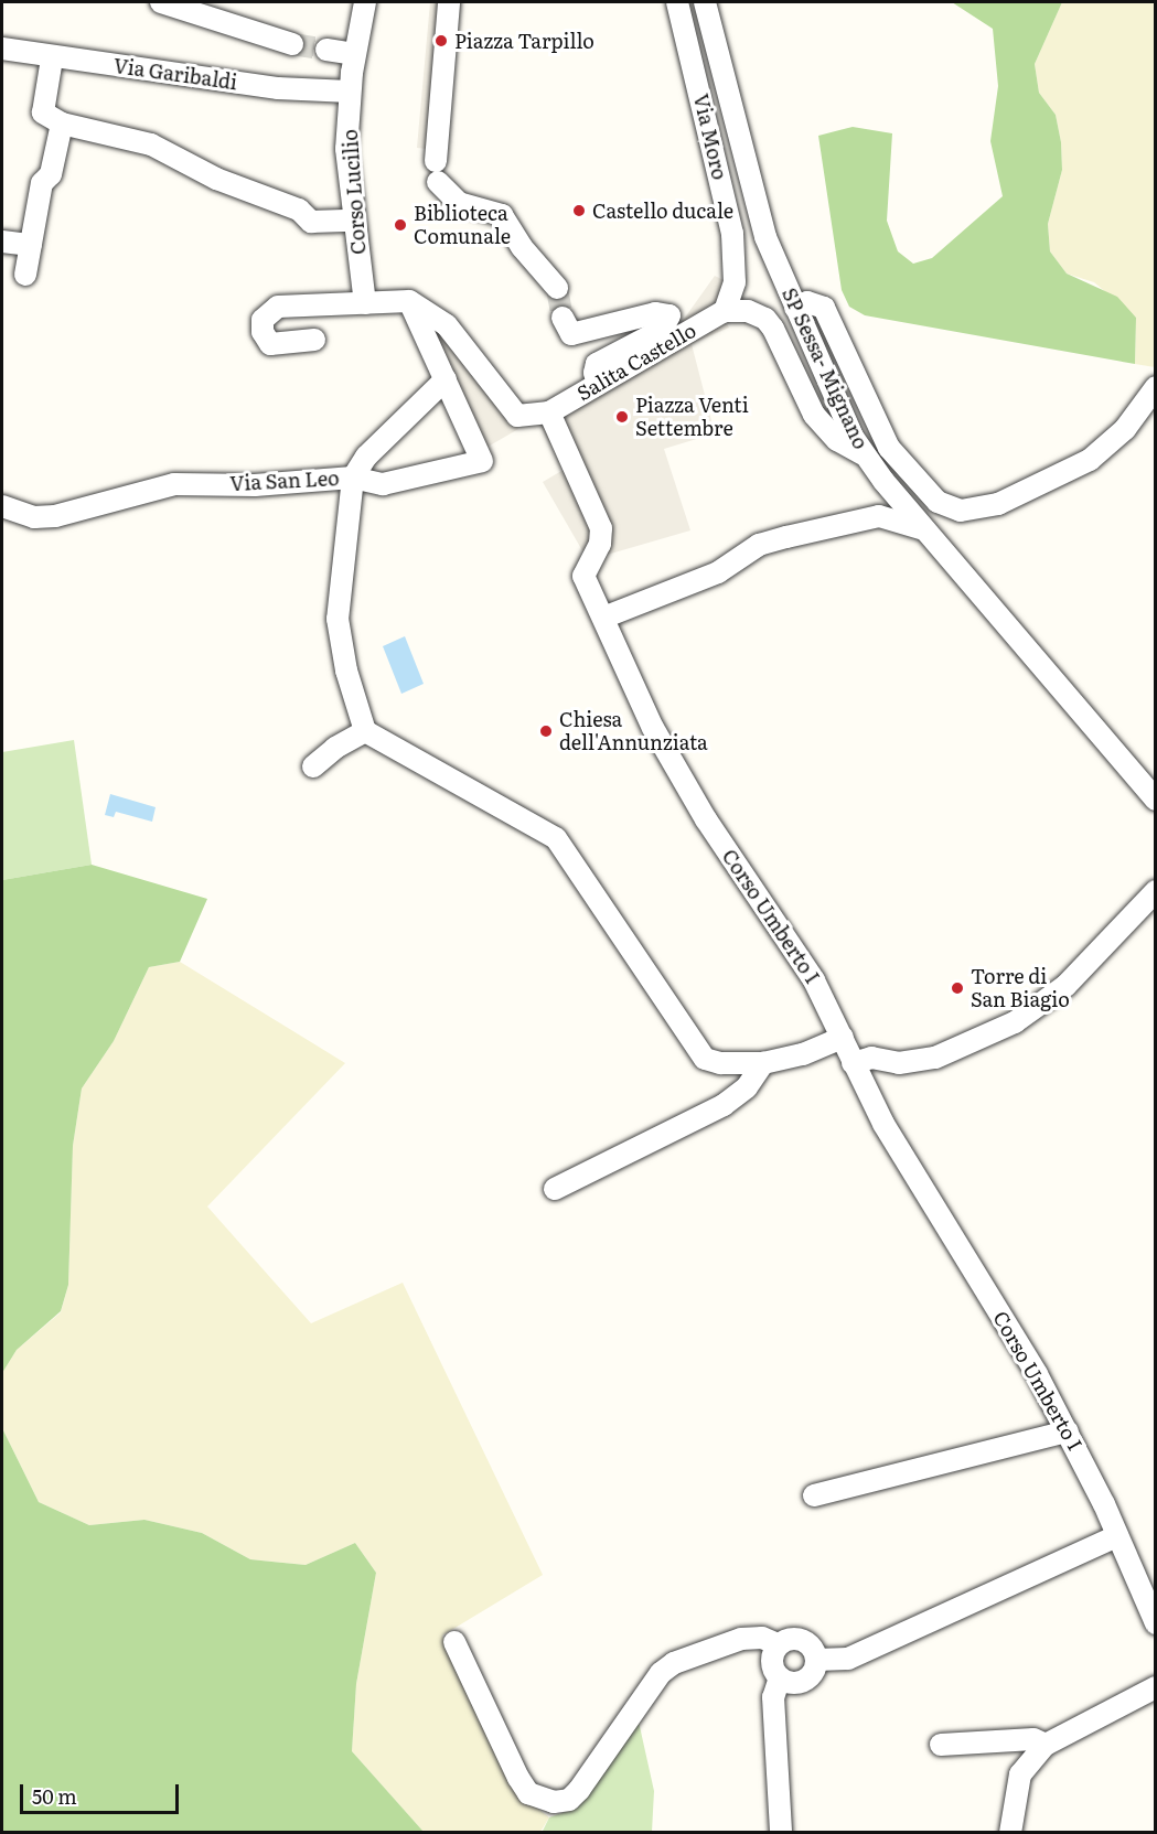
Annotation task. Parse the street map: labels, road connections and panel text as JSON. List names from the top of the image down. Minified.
{"streets":{"street":["Via Garibaldi","Via Moro","Corso Lucilio","Salita Castello","SP Sessa- Mignano","Via San Leo","Corso Umberto I"]},"crossings":[["Via Garibaldi","Corso Lucilio"],["Via Moro","Salita Castello"],["Salita Castello","Corso Umberto I"]],"places":["Piazza Tarpillo","Castello ducale","Biblioteca Comunale","Piazza Venti Settembre","Chiesa dell'Annunziata","Torre di San Biagio"],"scale_bar":"50 m"}
